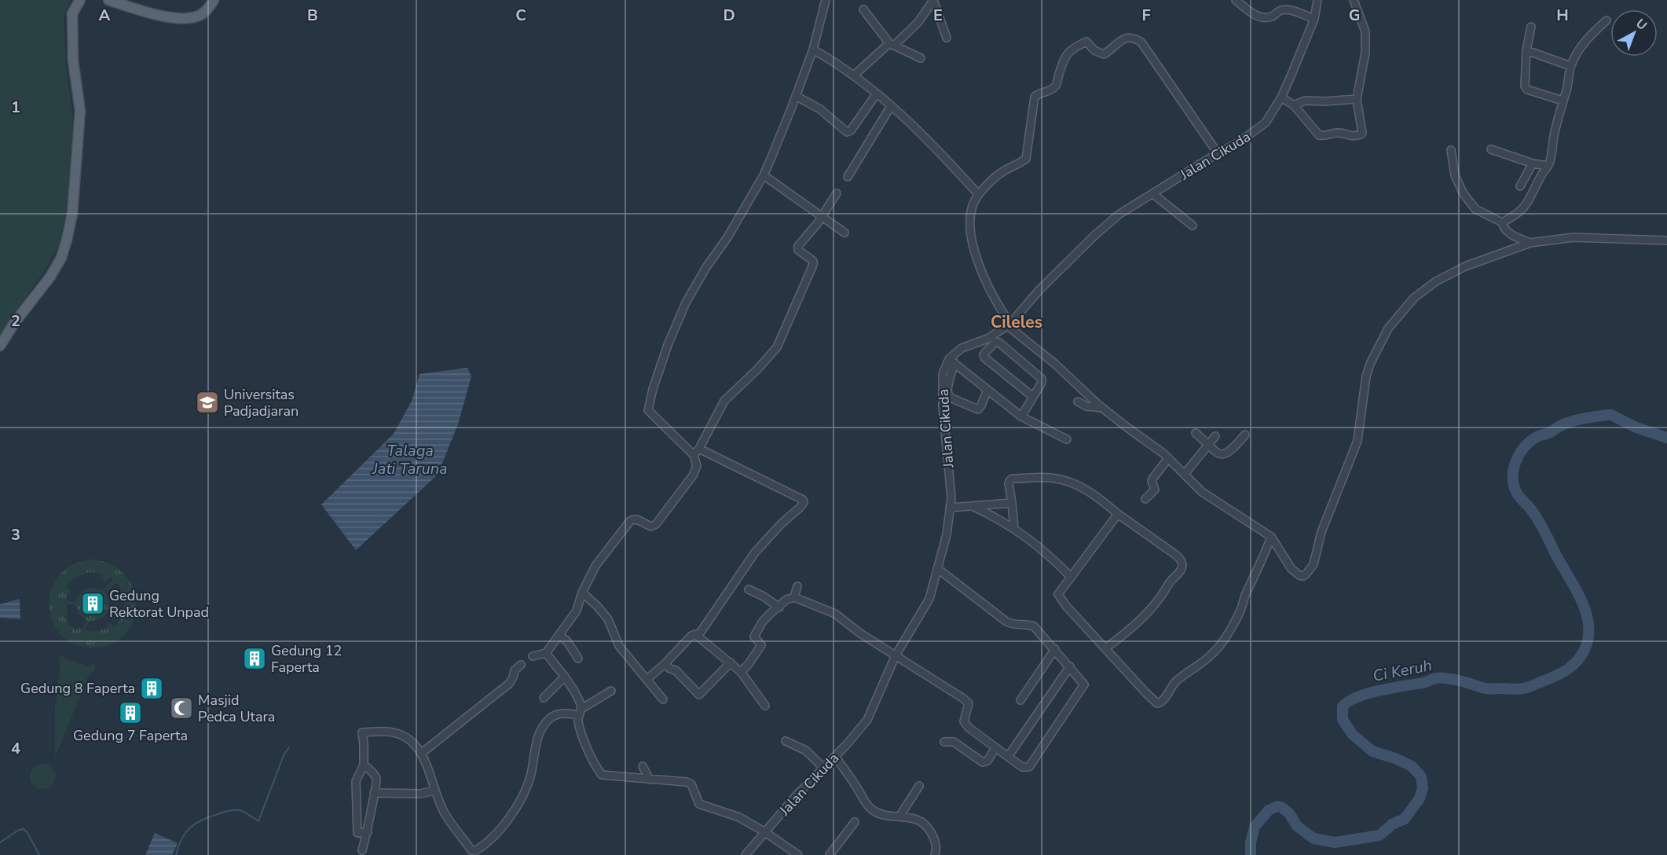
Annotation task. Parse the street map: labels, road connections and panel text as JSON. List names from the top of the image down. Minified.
{"streets":{"street":["Jalan Cikuda"]},"districts":["Cileles"],"water":["Talaga Jati Taruna","Ci Keruh"],"places":{"school or university":["Universitas Padjadjaran"],"building":["Gedung Rektorat Unpad","Gedung 12 Faperta","Gedung 8 Faperta","Gedung 7 Faperta"],"mosque":["Masjid Pedca Utara"]},"north":"top right","grid":{"columns":["A","B","C","D","E","F","G","H"],"rows":["1","2","3","4"]}}
